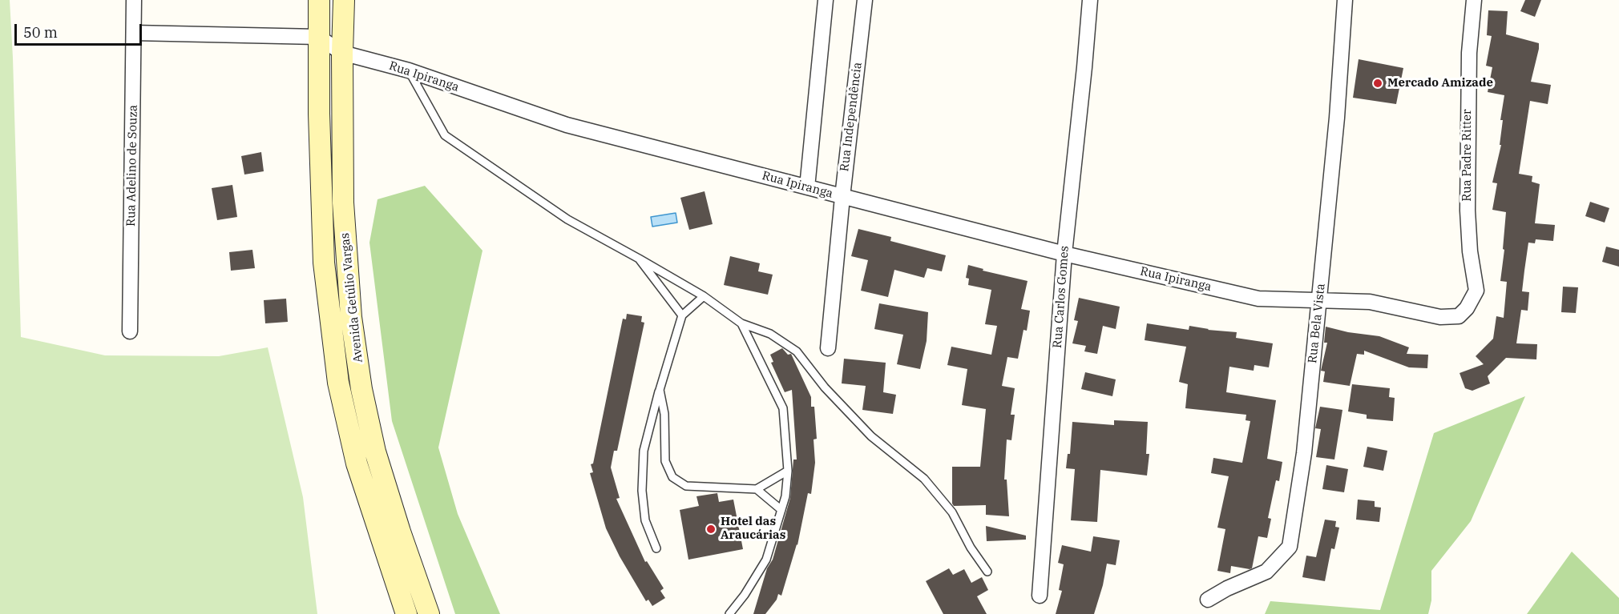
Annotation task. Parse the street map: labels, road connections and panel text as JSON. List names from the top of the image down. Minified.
{"streets":{"main road":["Avenida Getúlio Vargas"],"street":["Rua Ipiranga","Rua Independência","Rua Padre Ritter","Rua Adelino de Souza","Rua Carlos Gomes","Rua Bela Vista"]},"crossings":[["Rua Ipiranga","Rua Independência"],["Rua Ipiranga","Rua Padre Ritter"],["Rua Ipiranga","Rua Carlos Gomes"],["Rua Ipiranga","Avenida Getúlio Vargas"],["Rua Ipiranga","Rua Bela Vista"]],"places":["Mercado Amizade","Hotel das Araucárias"],"scale_bar":"50 m"}
